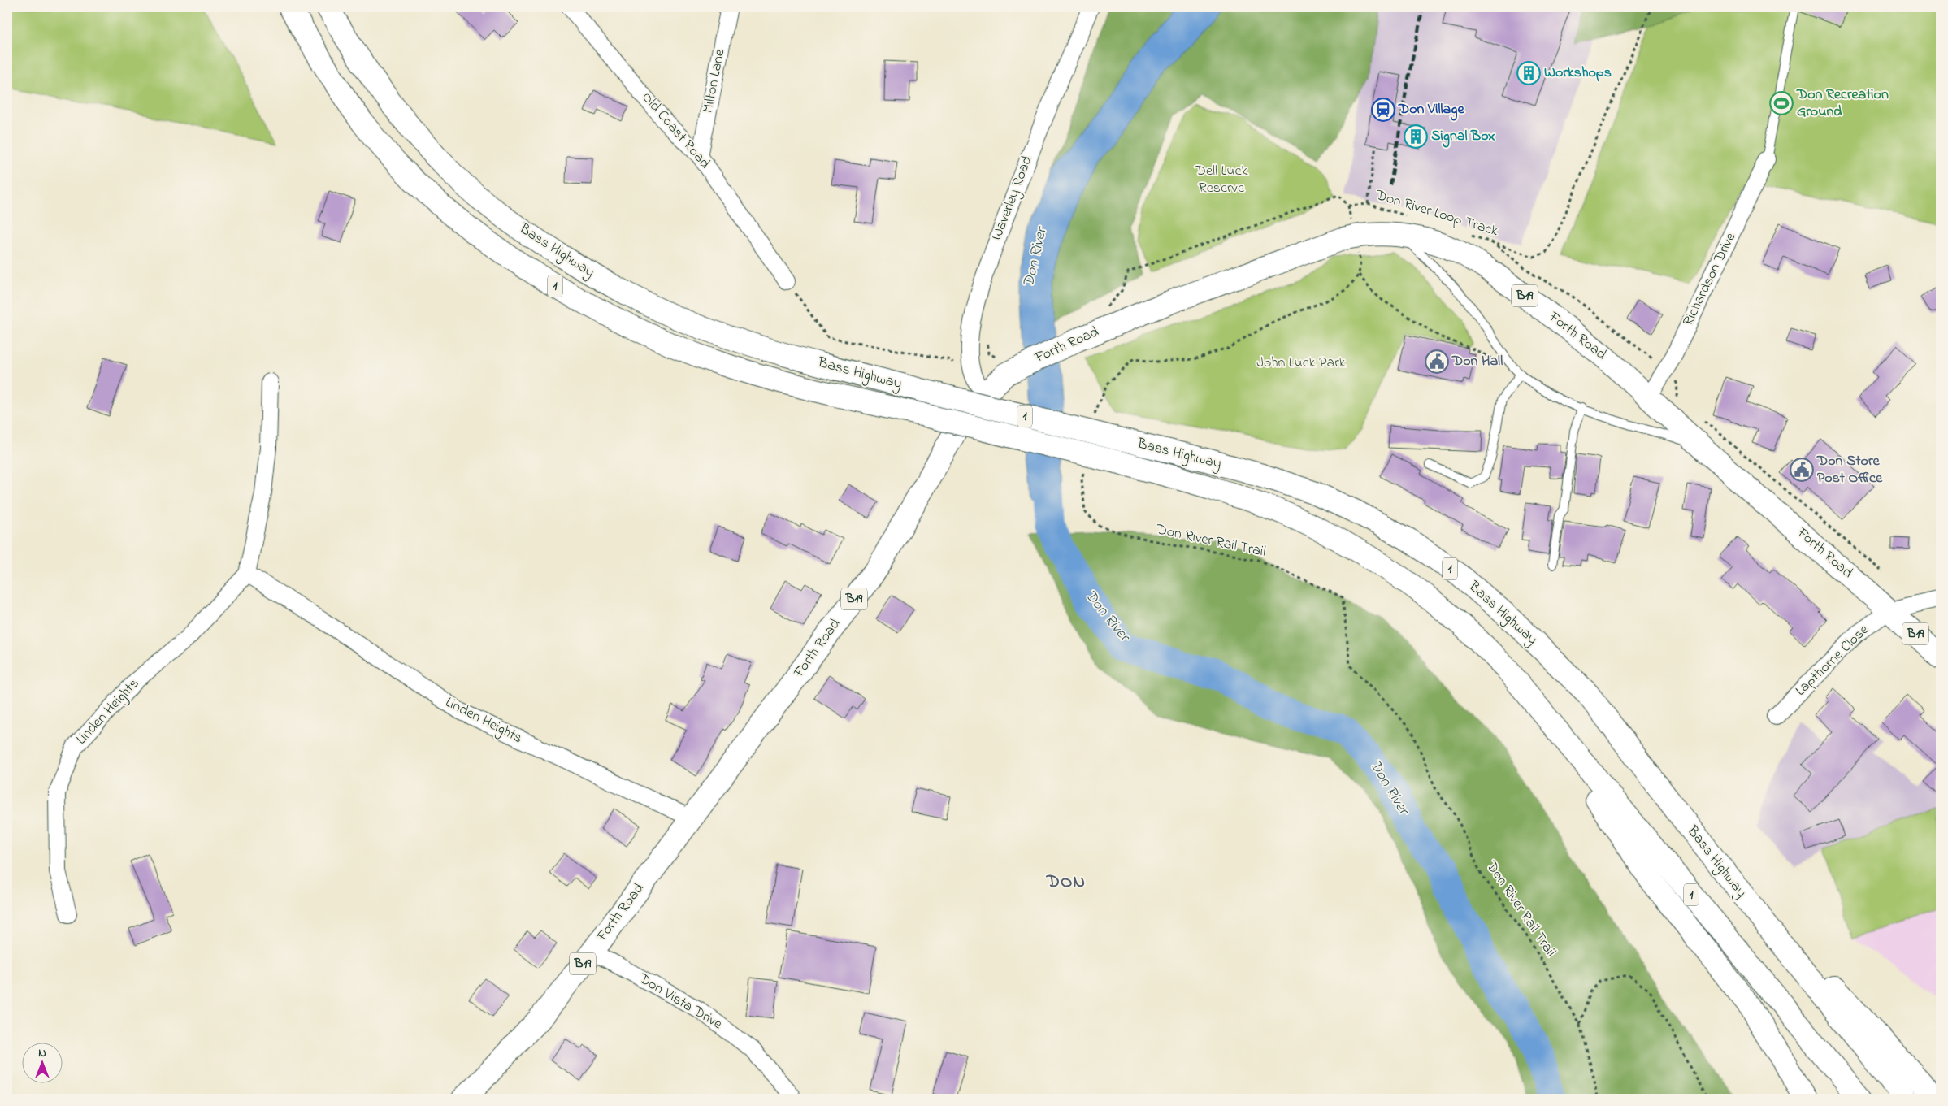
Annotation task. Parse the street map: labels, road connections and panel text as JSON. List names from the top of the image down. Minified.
{"streets":{"main road":["Bass Highway","1","B19","Forth Road"],"street":["Milton Lane","Old Coast Road","Waverley Road","Richardson Drive","Lapthorne Close","Linden Heights","Don Vista Drive"],"path":["Don River Loop Track","Don River Rail Trail"]},"crossings":[["Milton Lane","Old Coast Road"],["Waverley Road","Forth Road"],["Don River Loop Track","Forth Road"],["Richardson Drive","Forth Road"],["B19","Forth Road"],["B19","Lapthorne Close"],["Forth Road","Lapthorne Close"],["Forth Road","Linden Heights"],["Forth Road","Don Vista Drive"]],"districts":["DON"],"water":["Don River"],"parks":["Dell Luck Reserve","John Luck Park"],"places":{"building":["Workshops","Signal Box"],"sports":["Don Recreation Ground"],"station":["Don Village"],"public building":["Don Hall","Don Store Post Office"]},"north":"top"}
